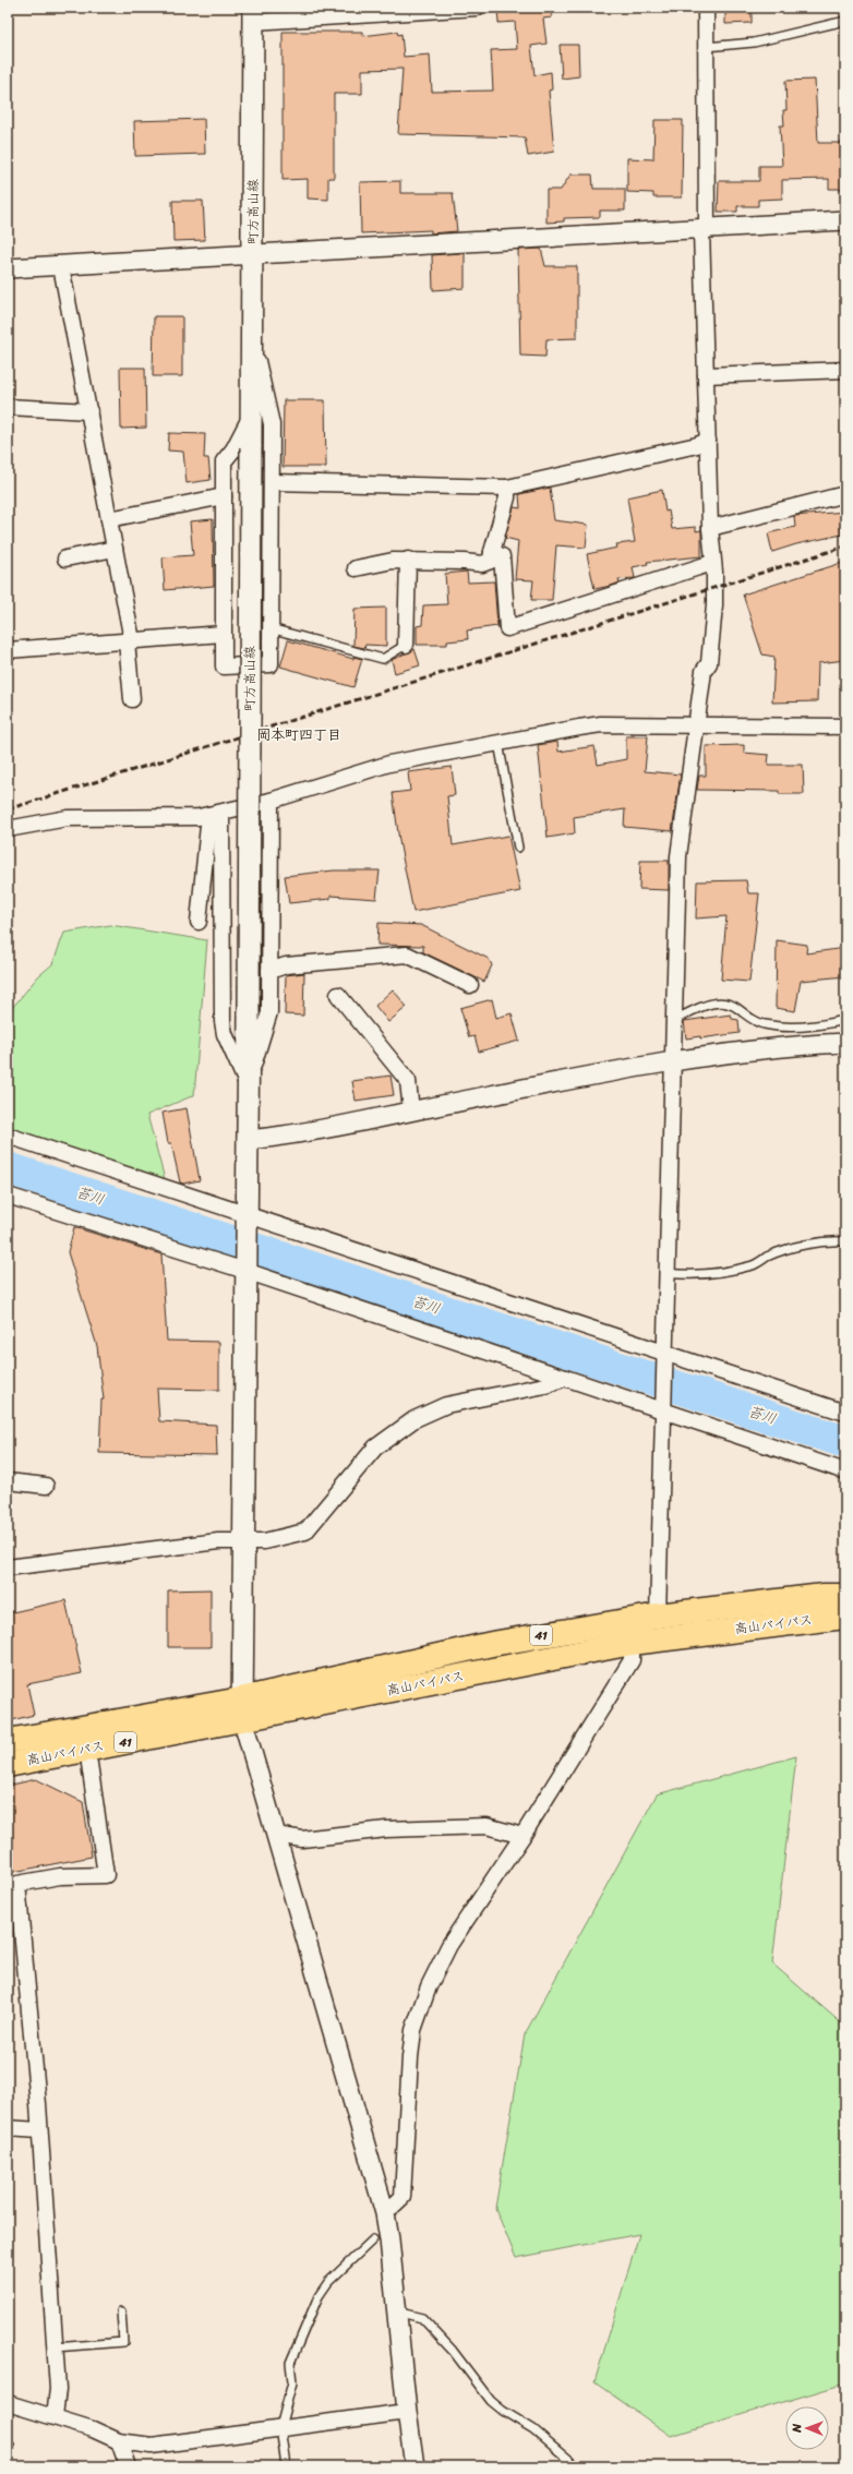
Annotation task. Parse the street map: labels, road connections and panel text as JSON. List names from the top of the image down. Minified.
{"streets":{"highway":["高山バイパス","41"],"main road":["町方高山線"]},"districts":["岡本町四丁目"],"water":["苔川"],"north":"left"}
